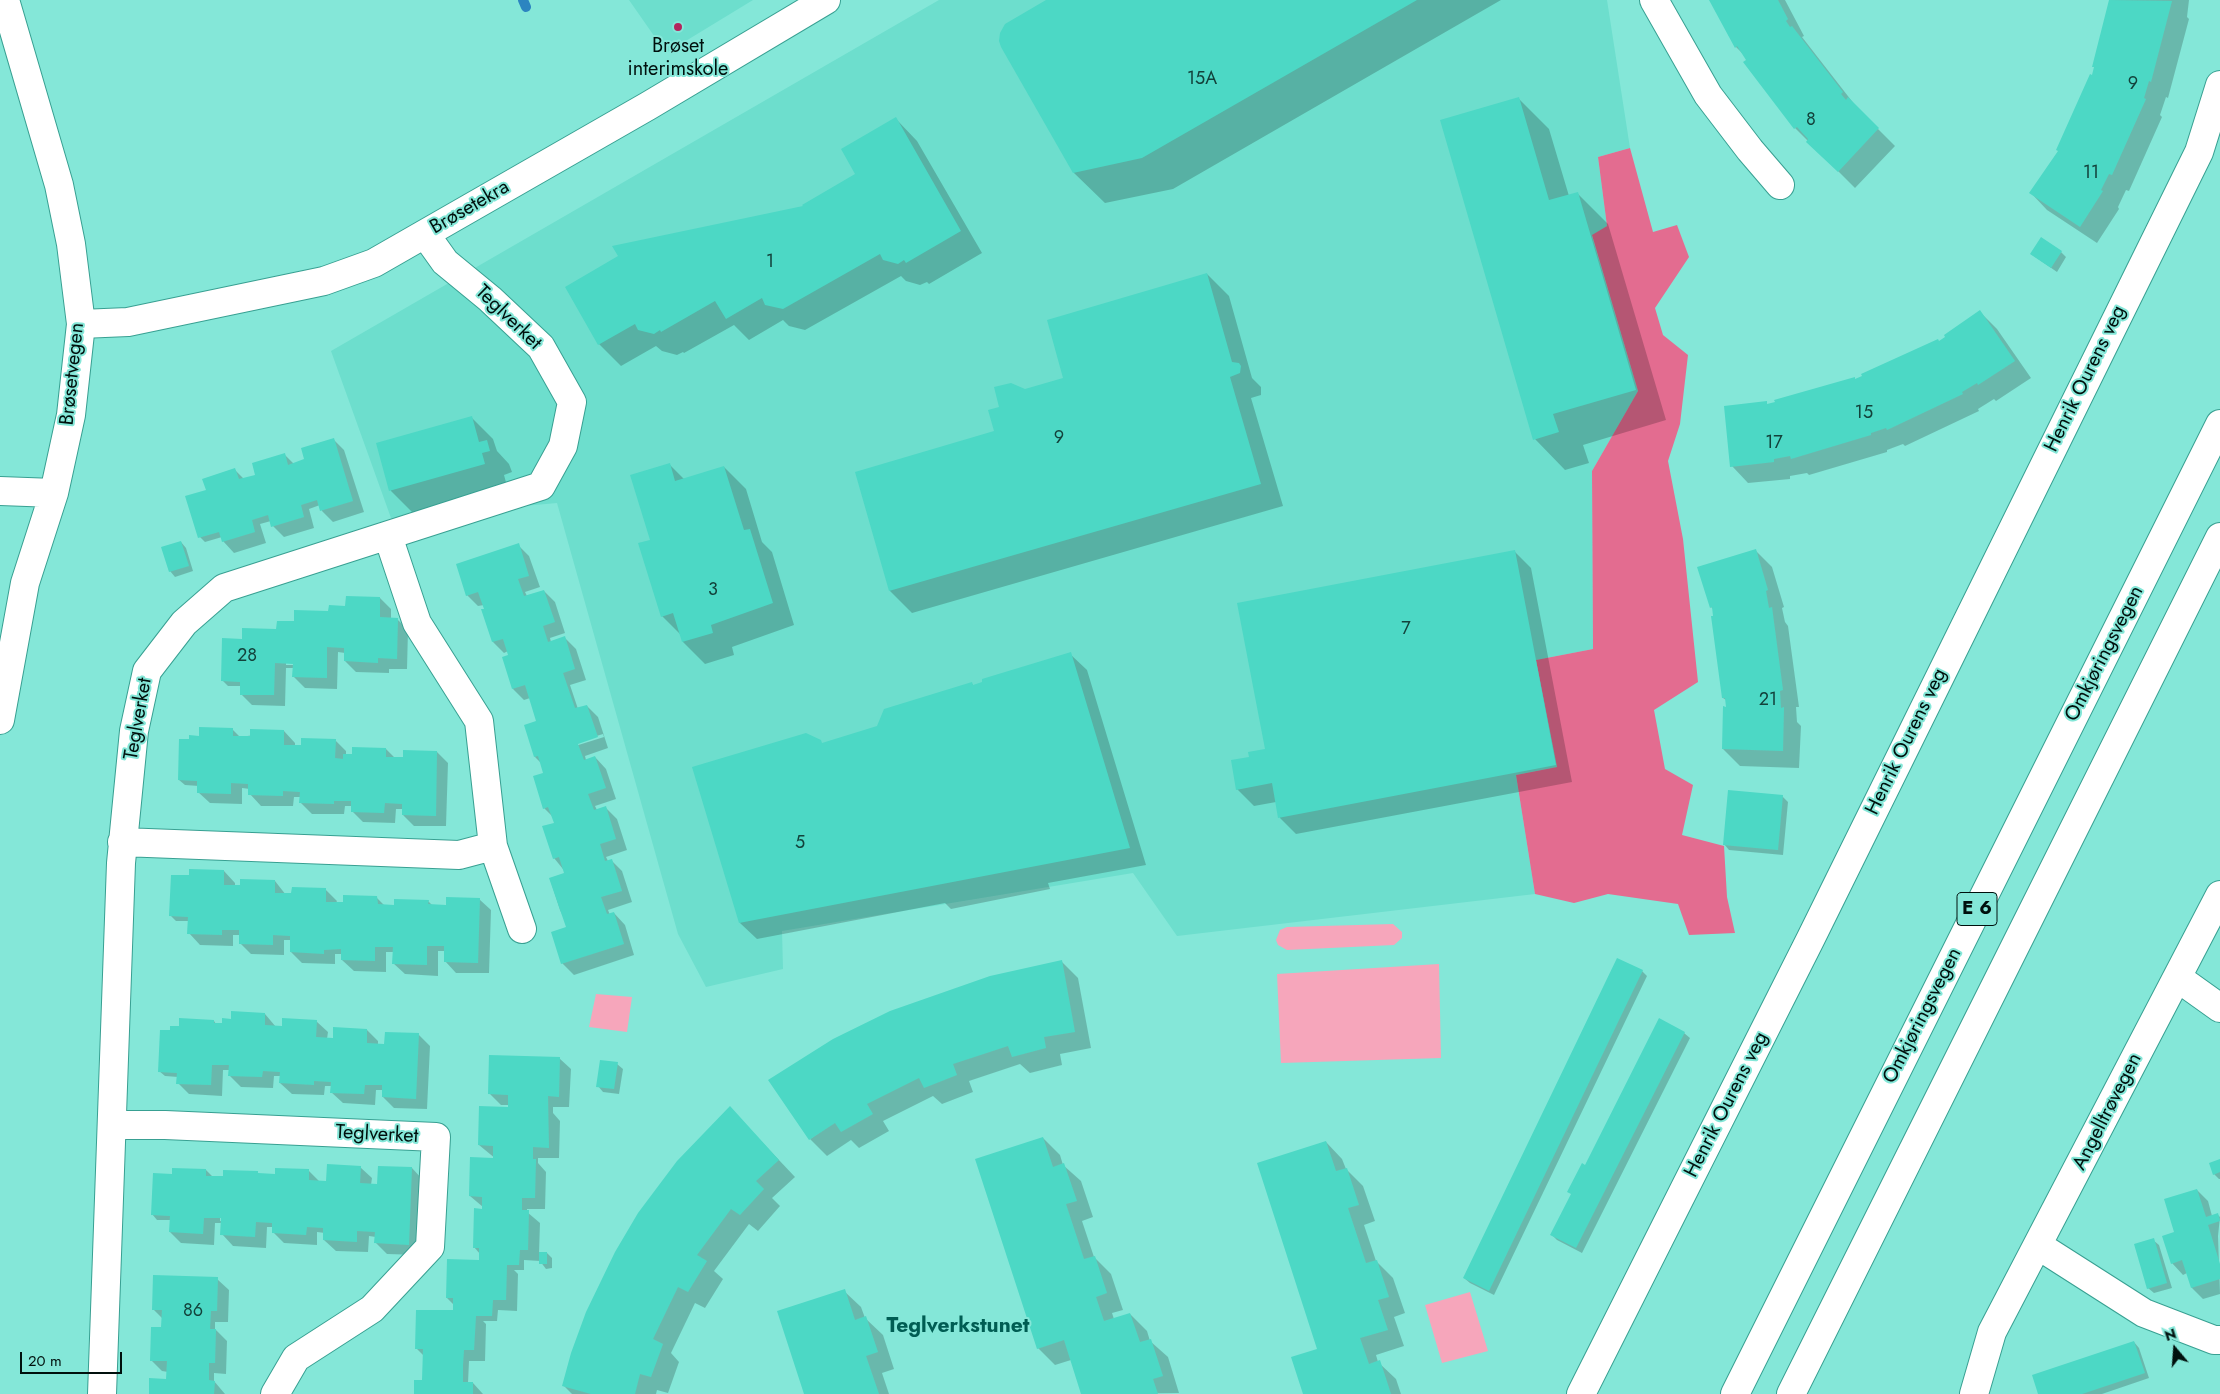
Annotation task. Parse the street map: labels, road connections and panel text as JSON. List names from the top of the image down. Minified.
{"streets":{"main road":["Brøsetekra","Teglverket","Brøsetvegen","Henrik Ourens veg","Omkjøringsvegen","E 6","Angelltrøvegen"]},"crossings":[["Brøsetekra","Teglverket"],["Brøsetekra","Brøsetvegen"]],"districts":["Teglverkstunet"],"places":["Brøset interimskole"],"house_numbers":["15A","9","8","11","1","15","9","17","3","7","28","21","5","86"],"scale_bar":"20 m","north":"top"}
